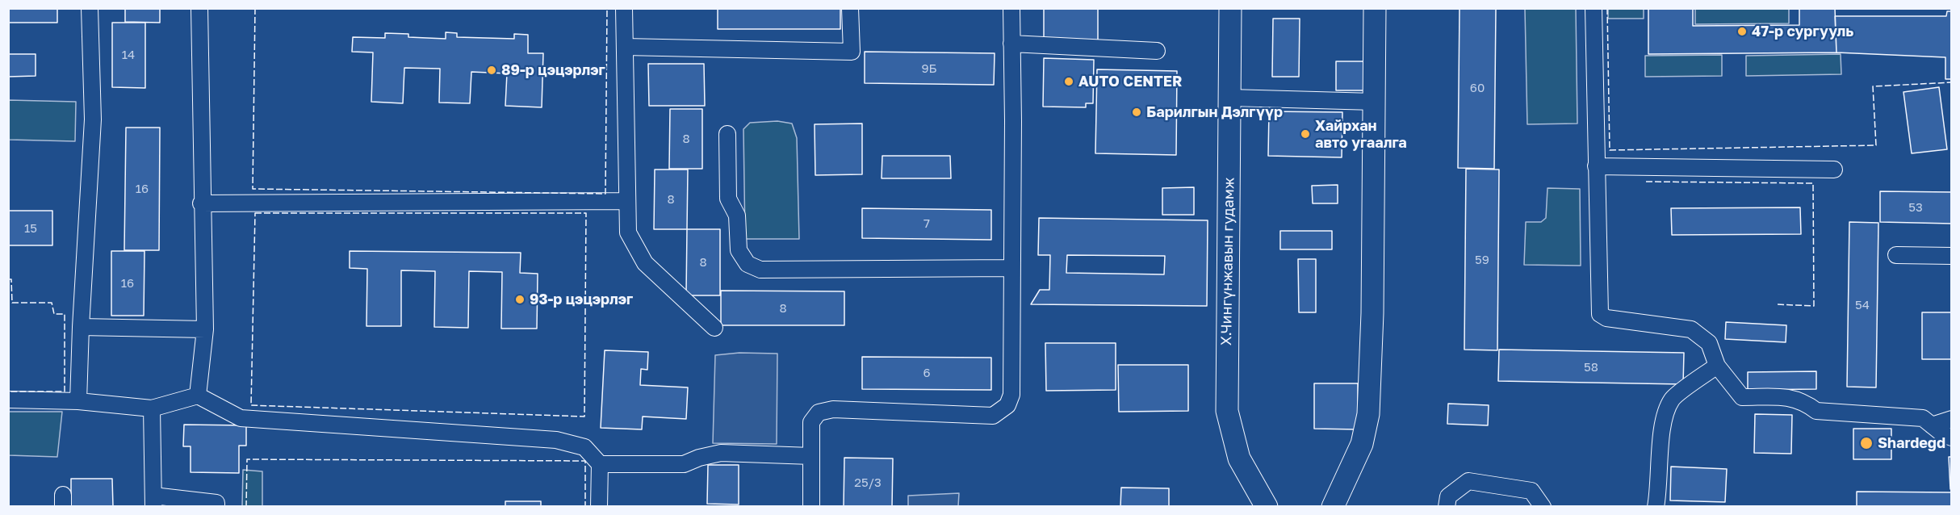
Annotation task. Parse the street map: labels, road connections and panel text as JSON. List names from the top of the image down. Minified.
{"streets":{"main road":["Х.Чингүнжавын гудамж"]},"places":["47-р сургууль","89-р цэцэрлэг","AUTO CENTER","Барилгын Дэлгүүр","Хайрхан авто угаалга","93-р цэцэрлэг","Shardegd"],"house_numbers":["14","9Б","60","8","16","8","53","7","15","59","8","16","54","8","58","6","25/3"]}
